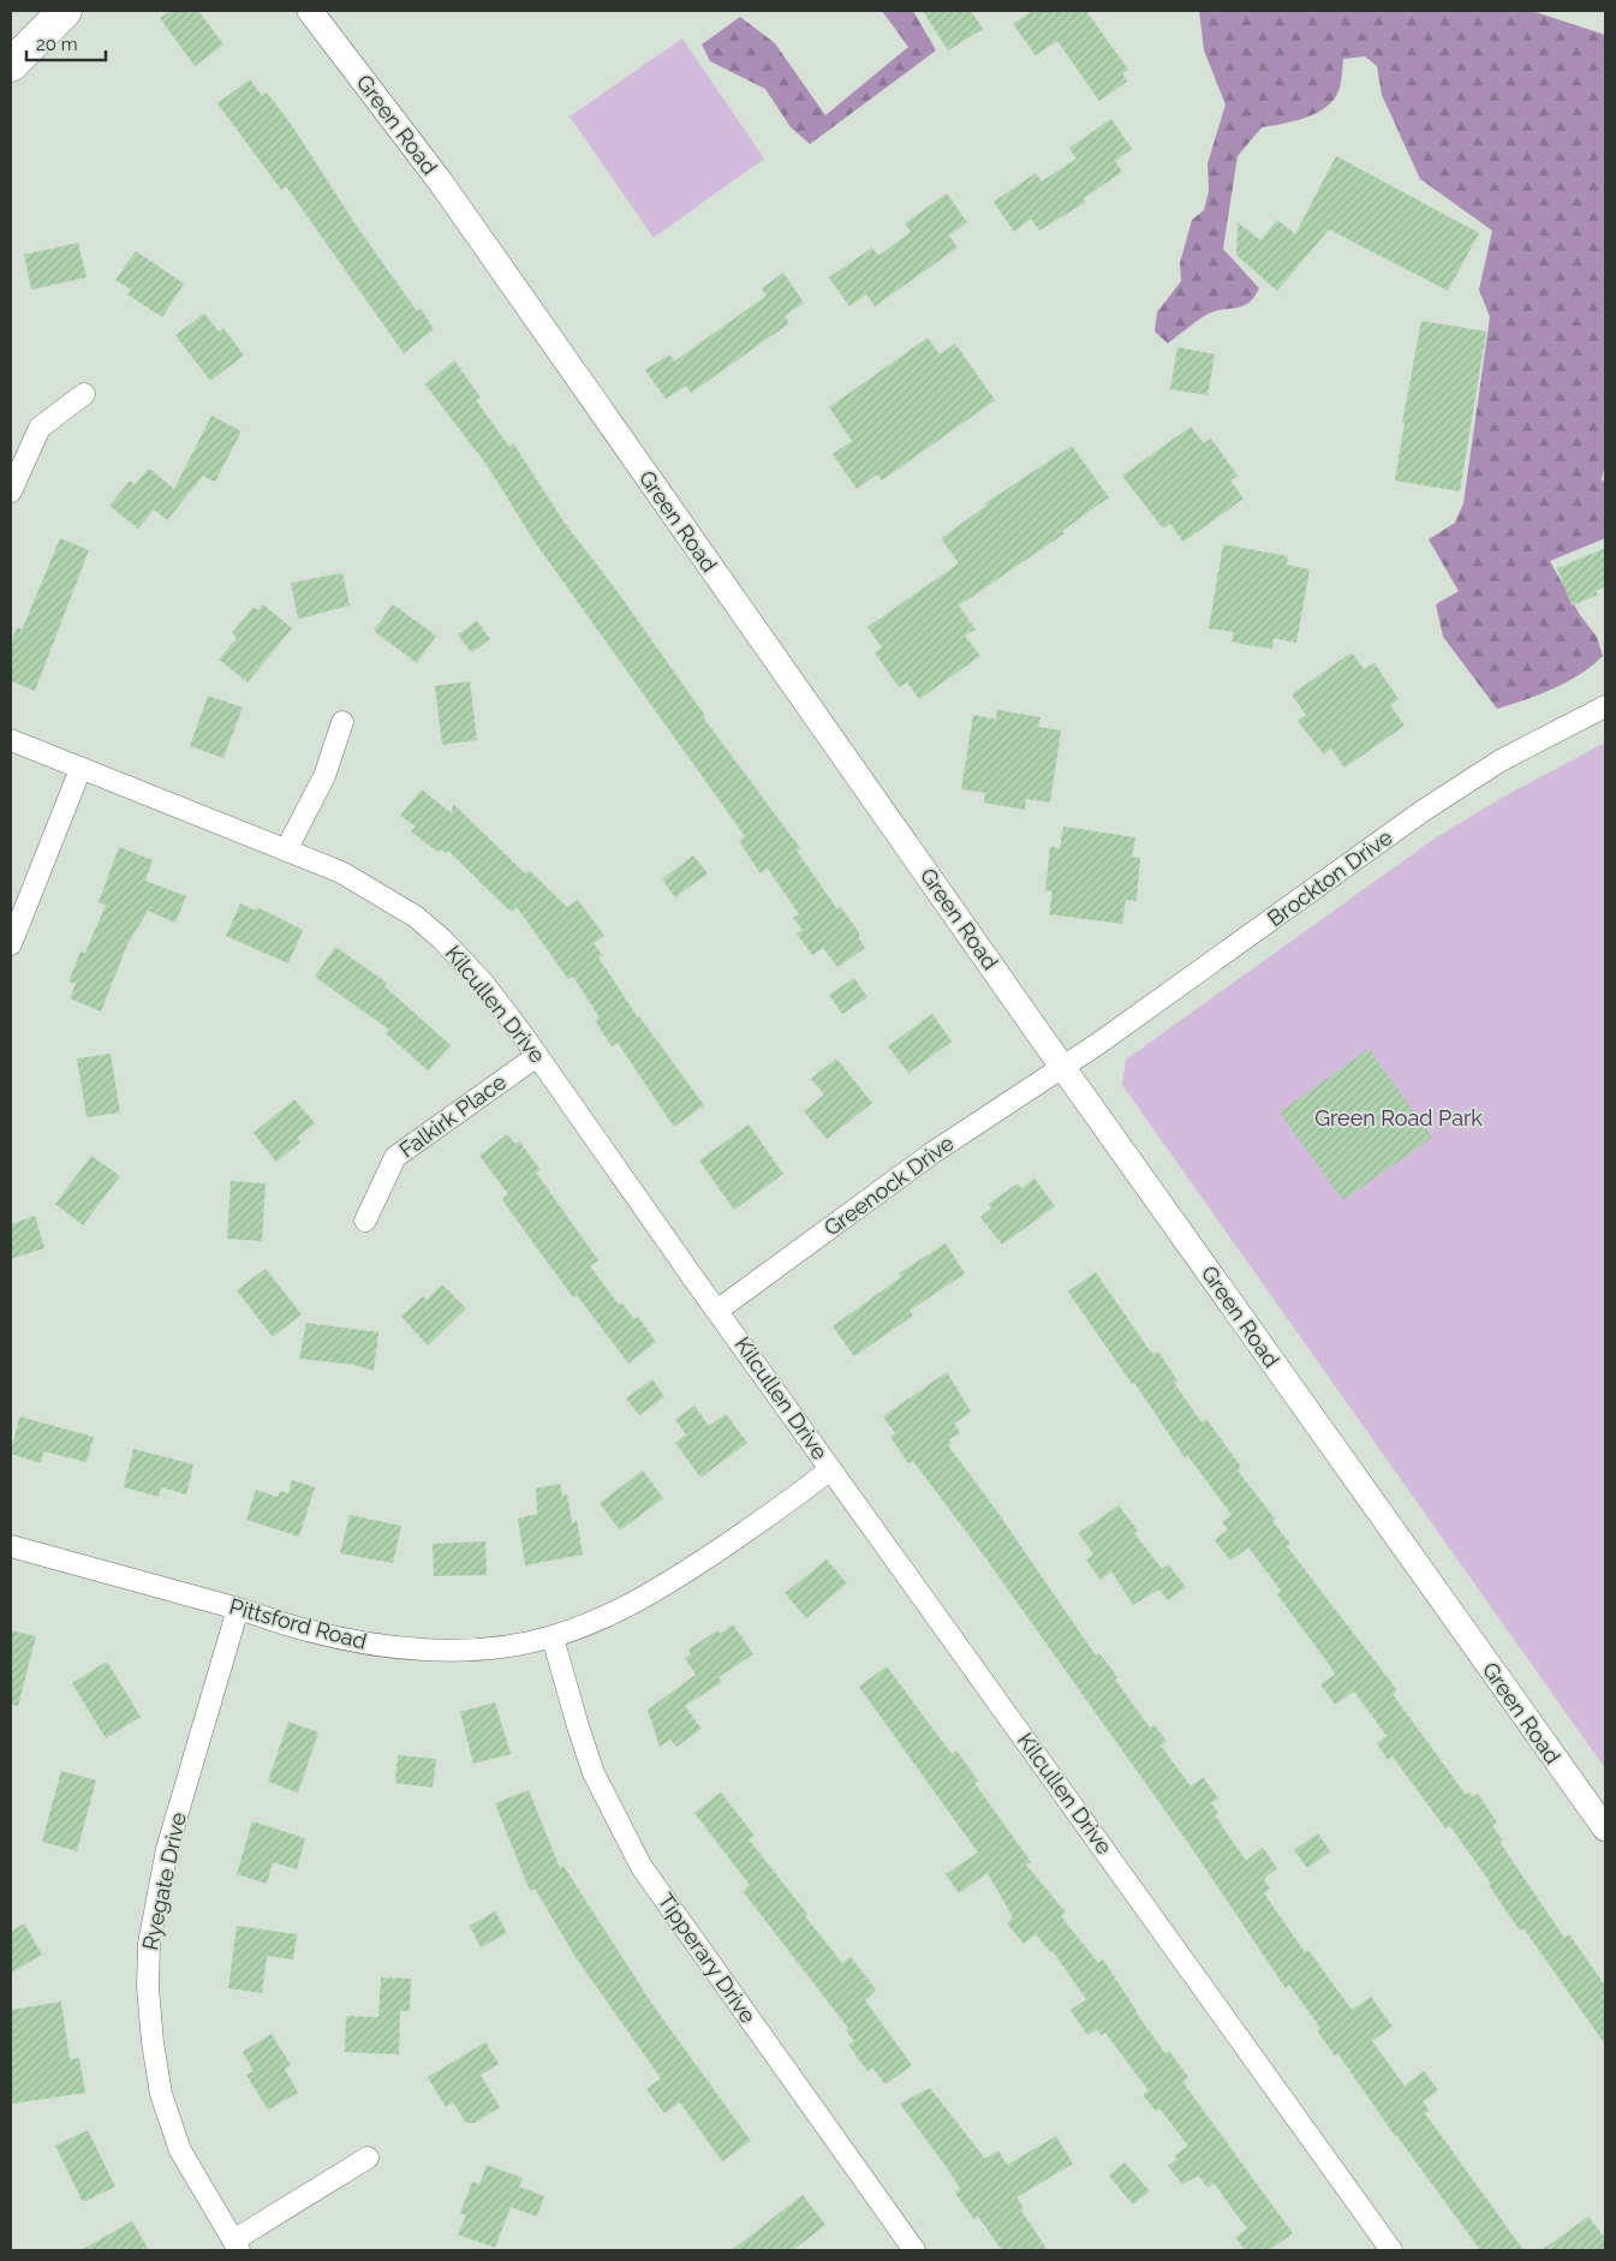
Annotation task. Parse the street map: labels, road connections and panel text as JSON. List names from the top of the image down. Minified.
{"streets":{"street":["Green Road","Brockton Drive","Kilcullen Drive","Falkirk Place","Greenock Drive","Pittsford Road","Ryegate Drive","Tipperary Drive"]},"crossings":[["Green Road","Brockton Drive"],["Green Road","Greenock Drive"],["Brockton Drive","Greenock Drive"],["Kilcullen Drive","Falkirk Place"],["Kilcullen Drive","Greenock Drive"],["Kilcullen Drive","Pittsford Road"],["Pittsford Road","Ryegate Drive"],["Pittsford Road","Tipperary Drive"]],"parks":["Green Road Park"],"scale_bar":"20 m"}
